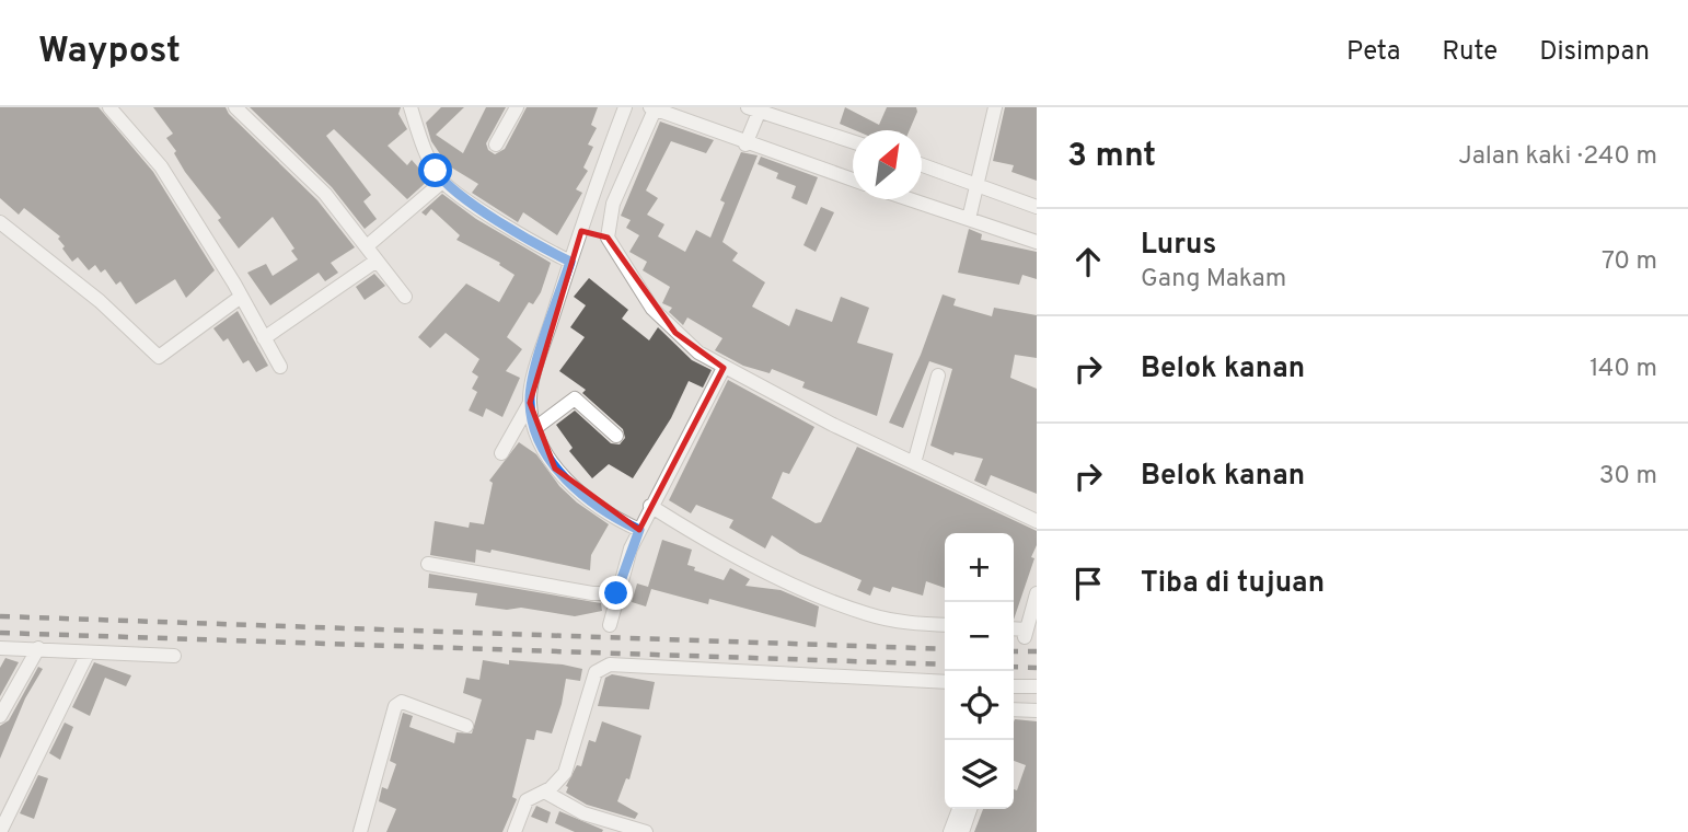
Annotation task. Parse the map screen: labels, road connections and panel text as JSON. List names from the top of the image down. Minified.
{"north":"top right","page":{"header":"Waypost","nav":["Peta","Rute","Disimpan"],"heading":["3 mnt","Jalan kaki · 240 m"],"list":[["Lurus","Gang Makam","70 m"],["Belok kanan","140 m"],["Belok kanan","30 m"],"Tiba di tujuan"],"map_buttons":["+","−"]}}
